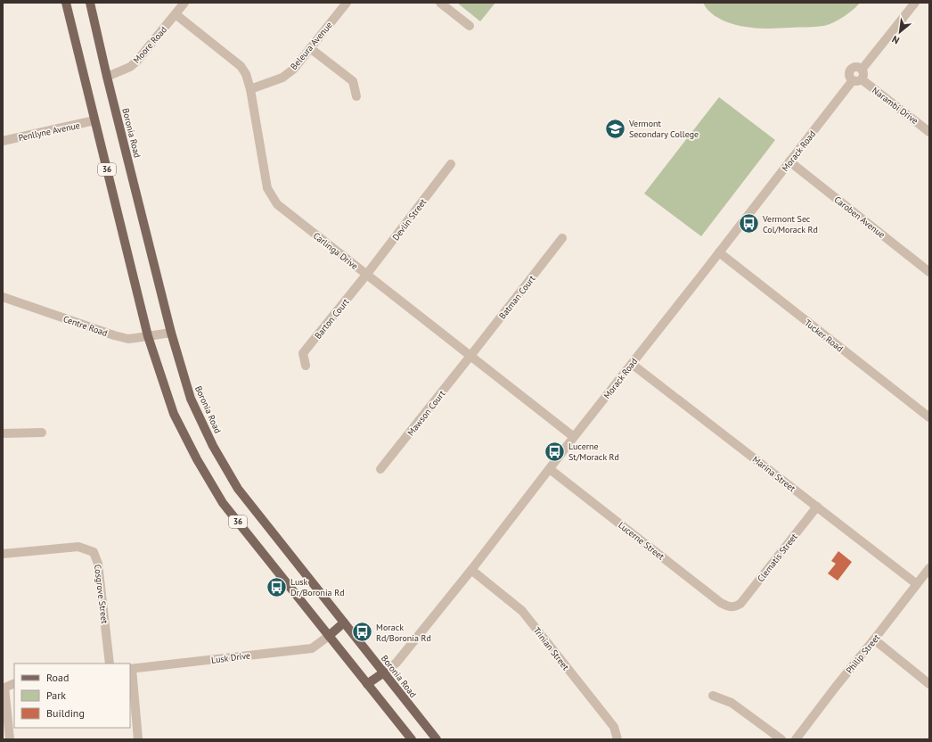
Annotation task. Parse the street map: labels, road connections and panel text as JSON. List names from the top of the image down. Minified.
{"streets":{"main road":["Boronia Road","36"],"street":["Moore Road","Beleura Avenue","Narambi Drive","Penllyne Avenue","Morack Road","Caroben Avenue","Devlin Street","Carlinga Drive","Batman Court","Barton Court","Centre Road","Tucker Road","Mawson Court","Marina Street","Lucerne Street","Clematis Street","Cosgrove Street","Trinian Street","Philip Street","Lusk Drive"]},"crossings":[["Moore Road","Boronia Road"],["Moore Road","Carlinga Drive"],["Beleura Avenue","Carlinga Drive"],["Narambi Drive","Morack Road"],["Penllyne Avenue","36"],["Boronia Road","Morack Road"],["Boronia Road","Centre Road"],["Morack Road","Caroben Avenue"],["Morack Road","Carlinga Drive"],["Morack Road","Tucker Road"],["Morack Road","Marina Street"],["Morack Road","Lucerne Street"],["Morack Road","Trinian Street"],["36","Centre Road"],["36","Lusk Drive"],["Devlin Street","Carlinga Drive"],["Devlin Street","Barton Court"],["Carlinga Drive","Batman Court"],["Carlinga Drive","Barton Court"],["Carlinga Drive","Mawson Court"],["Batman Court","Mawson Court"],["Marina Street","Clematis Street"],["Marina Street","Philip Street"],["Lucerne Street","Clematis Street"]],"places":{"school or university":["Vermont Secondary College"],"bus stop":["Vermont Sec Col/Morack Rd","Lucerne St/Morack Rd","Lusk Dr/Boronia Rd","Morack Rd/Boronia Rd"]},"legend":["Road","Park","Building"],"north":"bottom left"}
